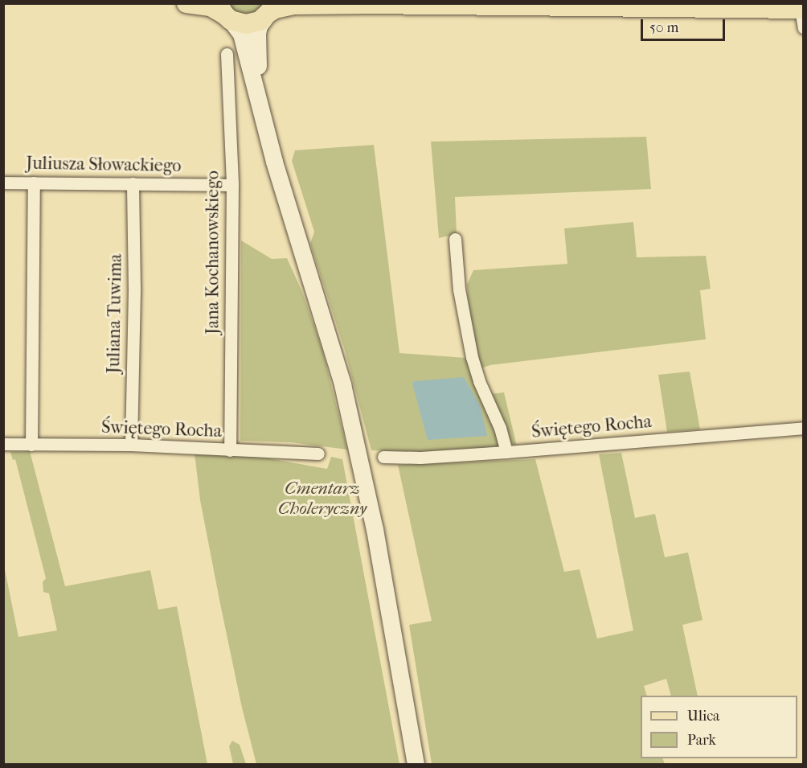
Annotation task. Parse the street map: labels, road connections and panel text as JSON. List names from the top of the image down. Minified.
{"streets":{"street":["Juliusza Słowackiego","Jana Kochanowskiego","Juliana Tuwima","Świętego Rocha"]},"crossings":[["Juliusza Słowackiego","Jana Kochanowskiego"],["Juliusza Słowackiego","Juliana Tuwima"],["Jana Kochanowskiego","Świętego Rocha"],["Juliana Tuwima","Świętego Rocha"]],"parks":["Cmentarz Choleryczny"],"legend":["Ulica","Park"],"scale_bar":"50 m"}
